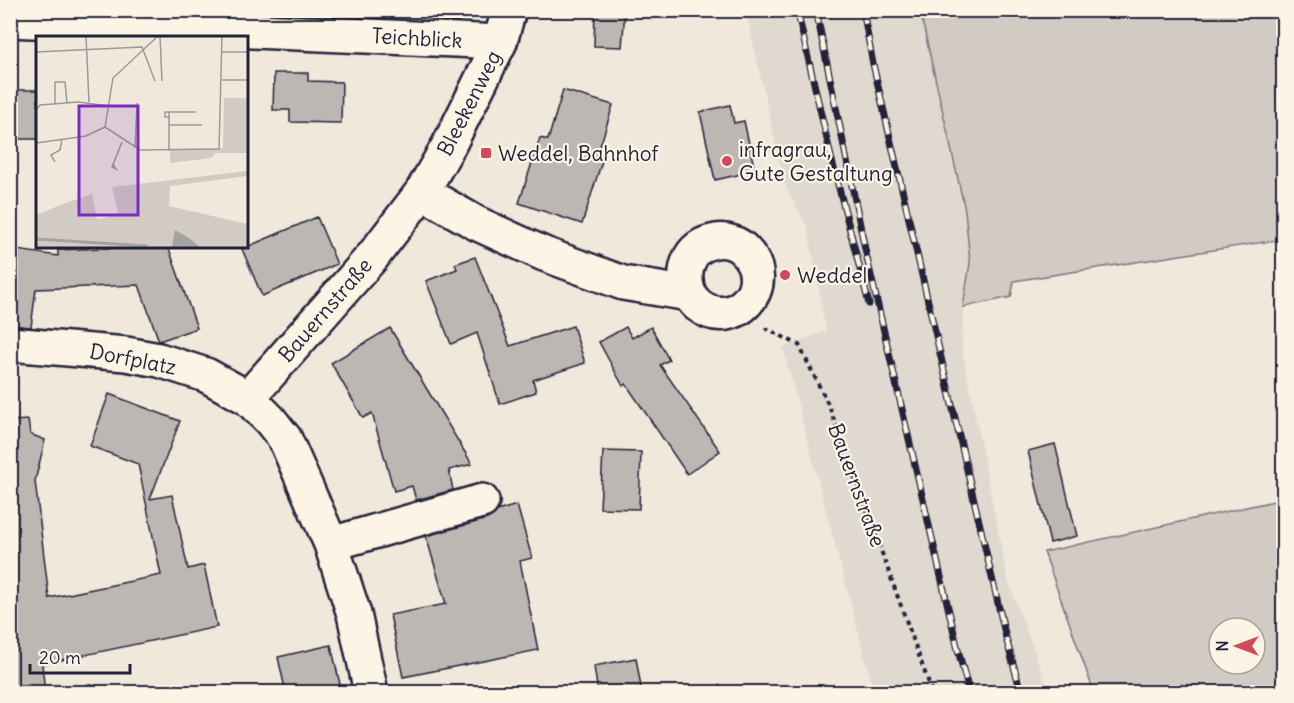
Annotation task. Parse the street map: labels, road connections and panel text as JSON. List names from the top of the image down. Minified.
{"streets":{"street":["Teichblick","Bleekenweg","Bauernstraße","Dorfplatz"]},"crossings":[["Teichblick","Bleekenweg"],["Bleekenweg","Bauernstraße"],["Bauernstraße","Dorfplatz"]],"places":{"transit":["Weddel, Bahnhof"],"other":["infragrau, Gute Gestaltung","Weddel"]},"scale_bar":"20 m","north":"left"}
